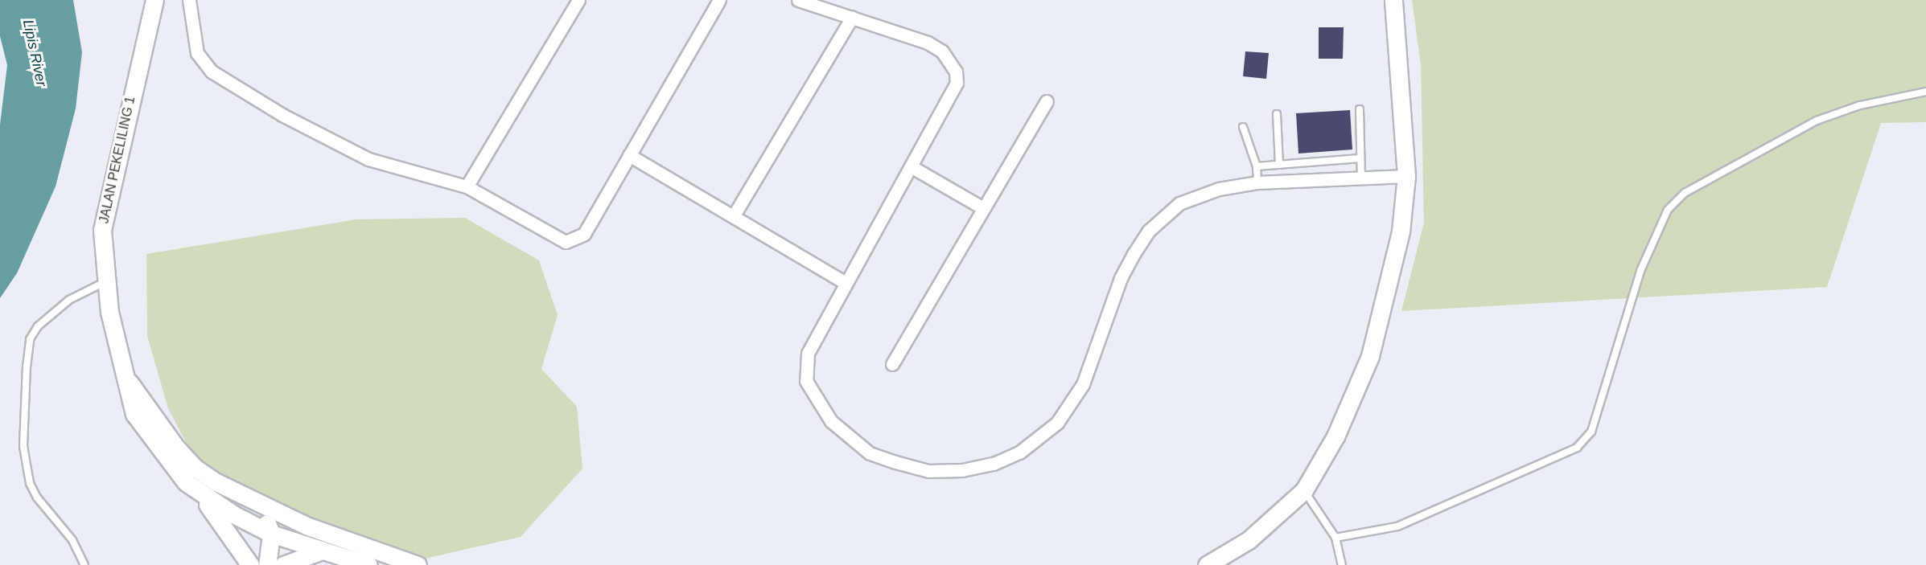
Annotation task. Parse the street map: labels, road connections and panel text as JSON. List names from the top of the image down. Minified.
{"streets":{"main road":["JALAN PEKELILING 1"]},"water":["Lipis River"]}
